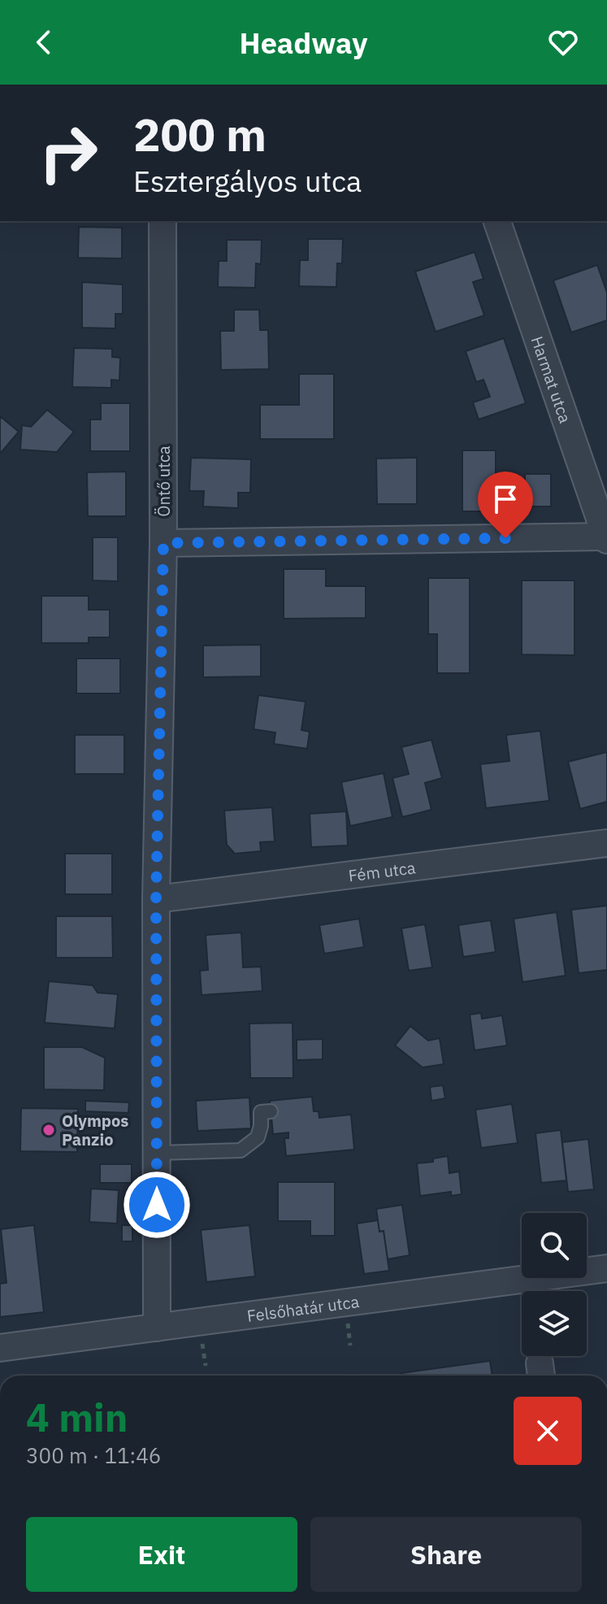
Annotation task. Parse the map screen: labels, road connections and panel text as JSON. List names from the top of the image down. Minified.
{"streets":{"street":["Harmat utca","Öntő utca","Fém utca","Felsőhatár utca"]},"crossings":[["Öntő utca","Fém utca"],["Öntő utca","Felsőhatár utca"]],"places":["Olympos Panzio"],"page":{"header":"Headway","turn":["200 m","Esztergályos utca"],"heading":["4 min","300 m · 11:46"],"buttons":["Exit","Share"]}}
